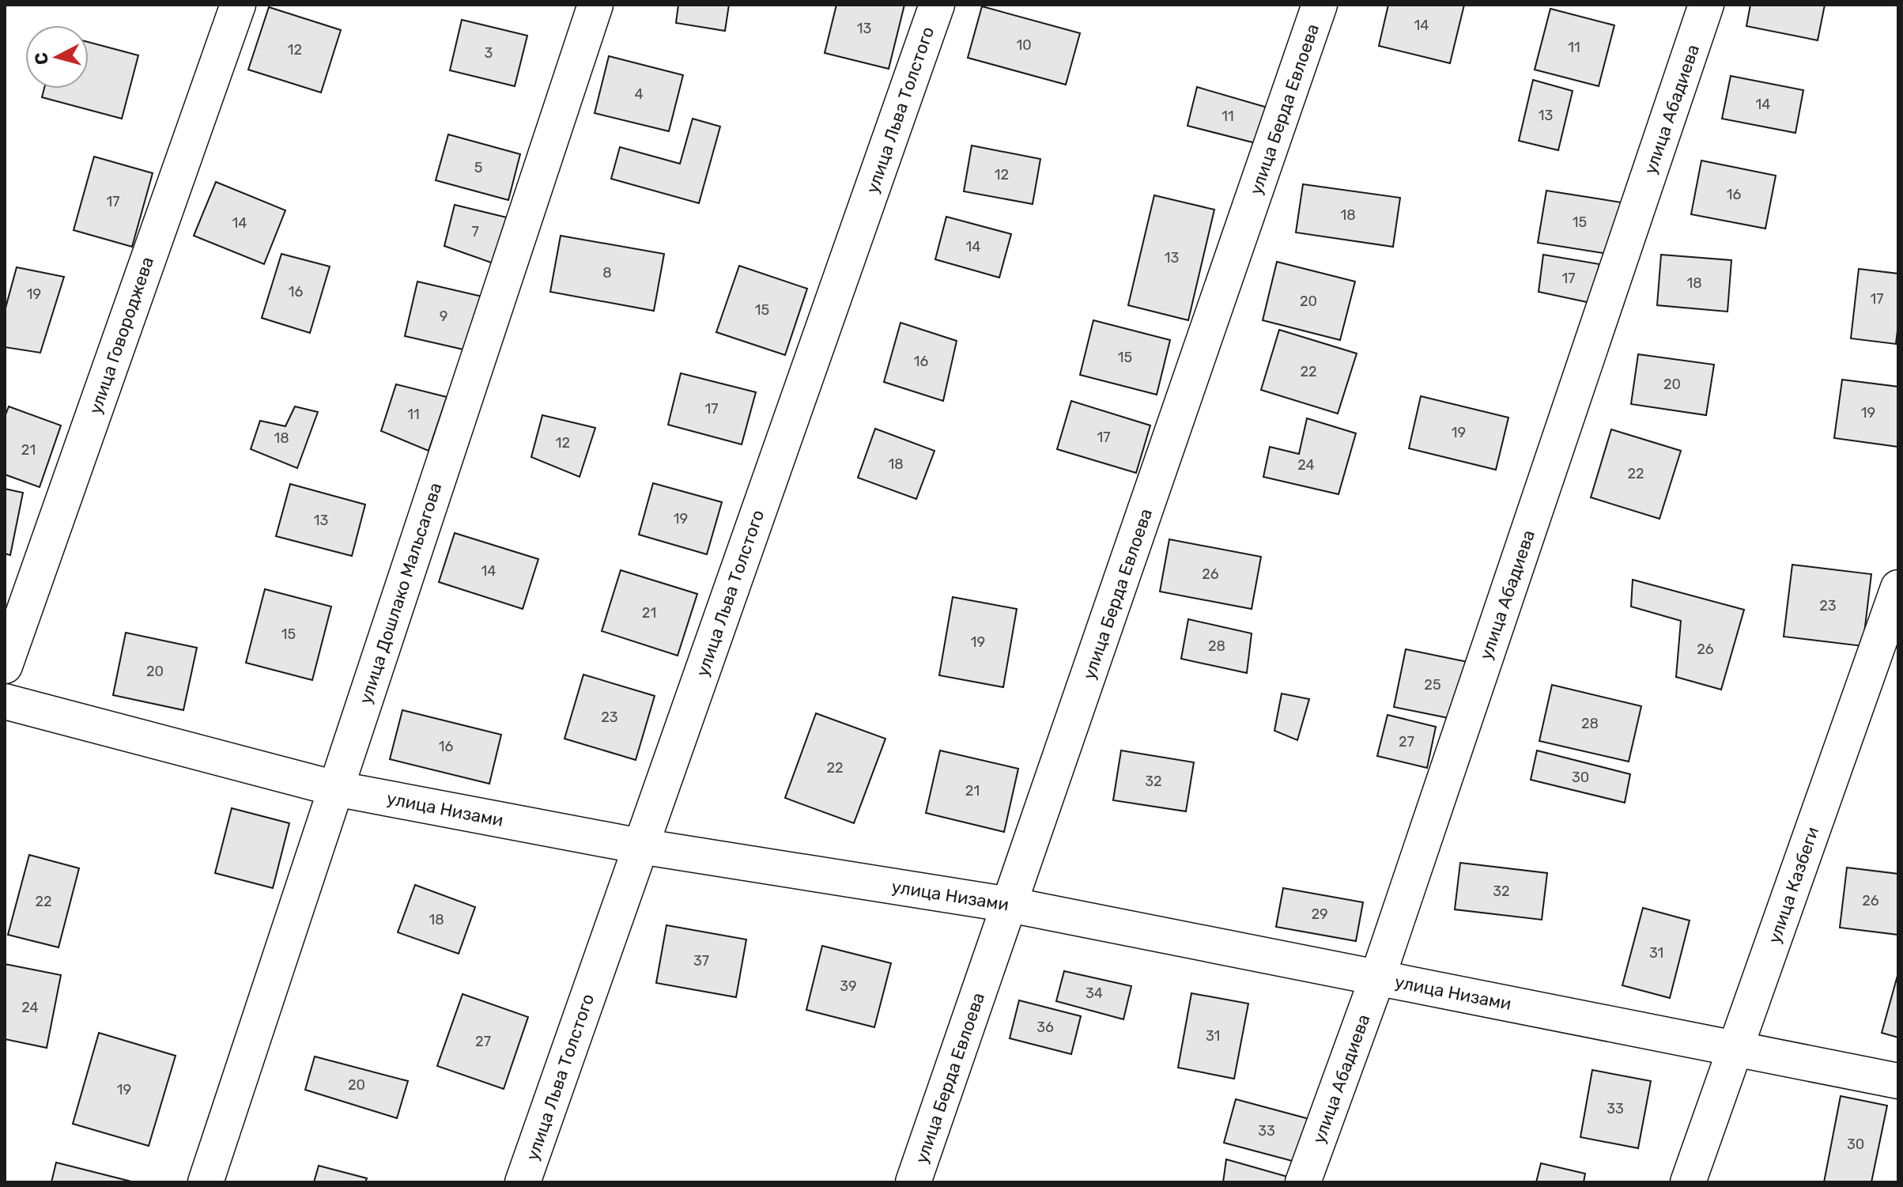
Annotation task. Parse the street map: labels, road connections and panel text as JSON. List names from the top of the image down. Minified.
{"streets":{"street":["улица Берда Евлоева","улица Абадиева","улица Льва Толстого","улица Говороджева","улица Дошлако Мальсагова","улица Низами","улица Казбеги"]},"crossings":[["улица Берда Евлоева","улица Низами"],["улица Абадиева","улица Низами"],["улица Льва Толстого","улица Низами"],["улица Дошлако Мальсагова","улица Низами"],["улица Низами","улица Казбеги"]],"house_numbers":["14","13","10","11","12","3","4","14","13","11","5","12","16","17","18","15","14","7","14","13","8","17","18","16","19","17","20","15","9","15","16","22","20","17","19","11","19","17","18","12","21","18","24","22","19","13","14","26","23","21","15","19","28","26","20","25","23","28","27","16","22","30","32","21","32","26","22","29","18","31","37","39","34","24","36","31","27","20","19","33","33","30"],"north":"left"}
